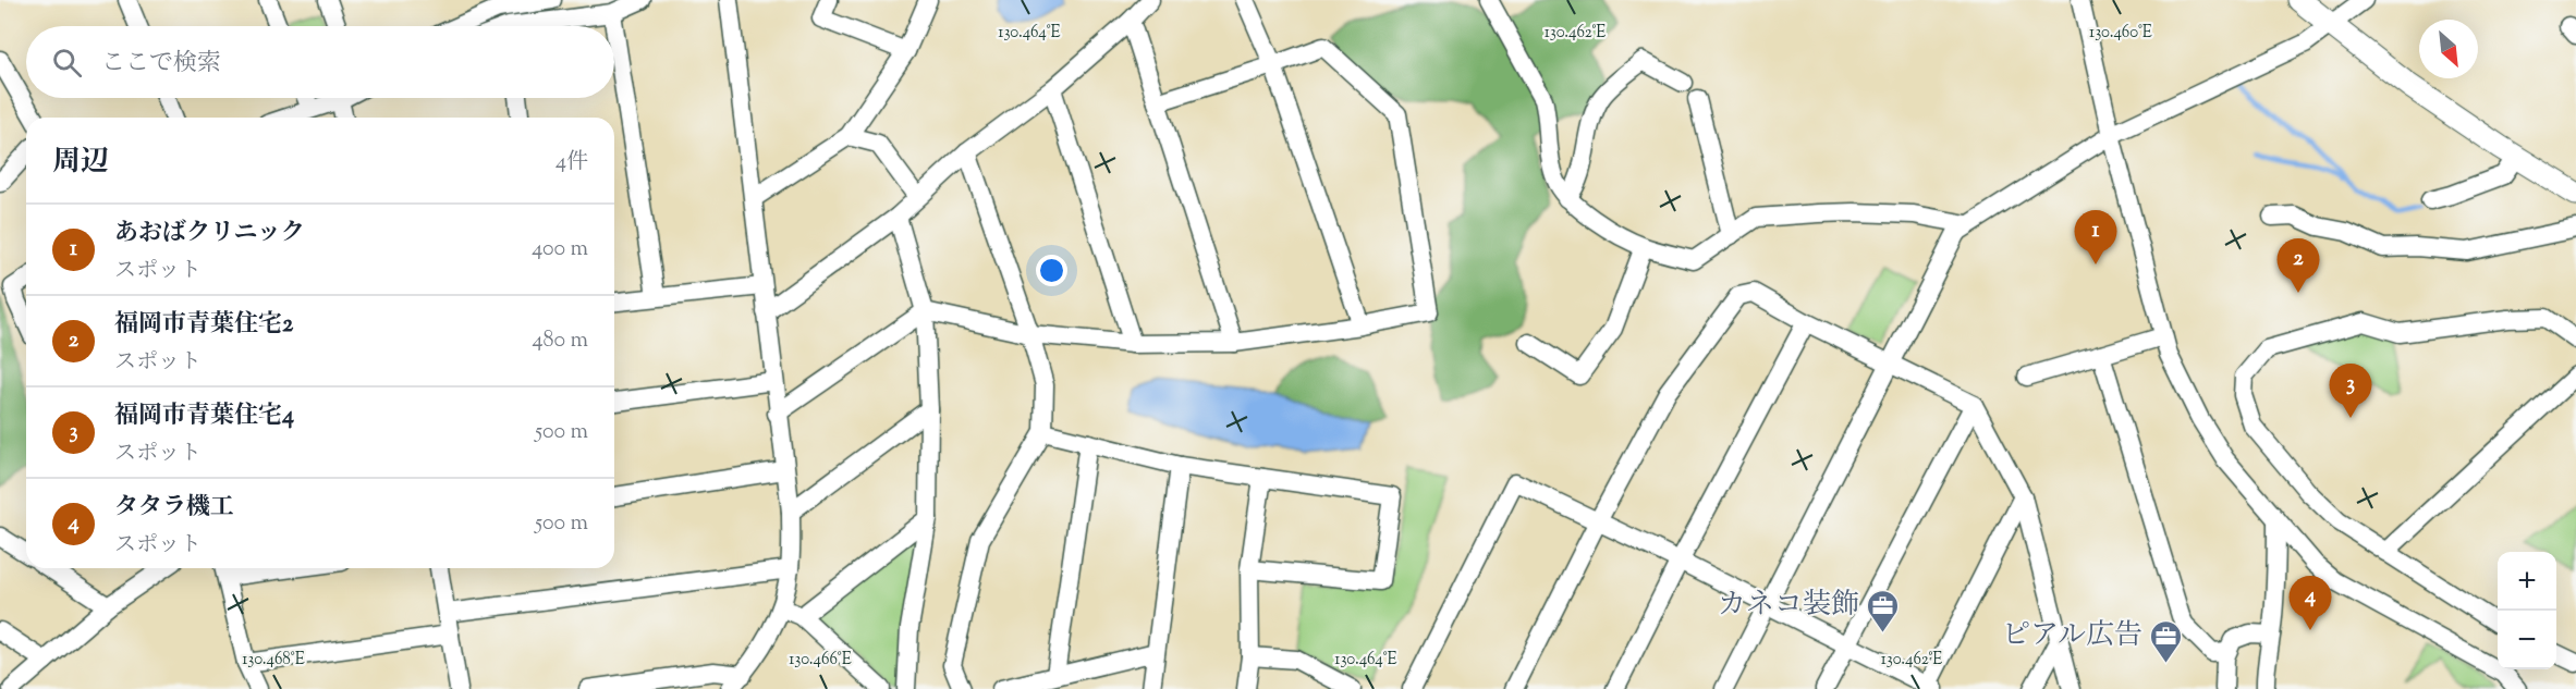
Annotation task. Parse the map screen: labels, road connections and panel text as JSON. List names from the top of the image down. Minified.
{"places":{"office":["カネコ装飾","ピアル広告"]},"north":"bottom right","page":{"search":"ここで検索","heading":["周辺","4件"],"list":[{"mark":"1","name":"あおばクリニック","note":"スポット","value":"400 m"},{"mark":"2","name":"福岡市青葉住宅2","note":"スポット","value":"480 m"},{"mark":"3","name":"福岡市青葉住宅4","note":"スポット","value":"500 m"},{"mark":"4","name":"タタラ機工","note":"スポット","value":"500 m"}],"pins":["1","2","3","4"],"map_buttons":["+","−"]},"coordinates":["130.464°E","130.462°E","130.460°E","130.468°E","130.466°E"]}
